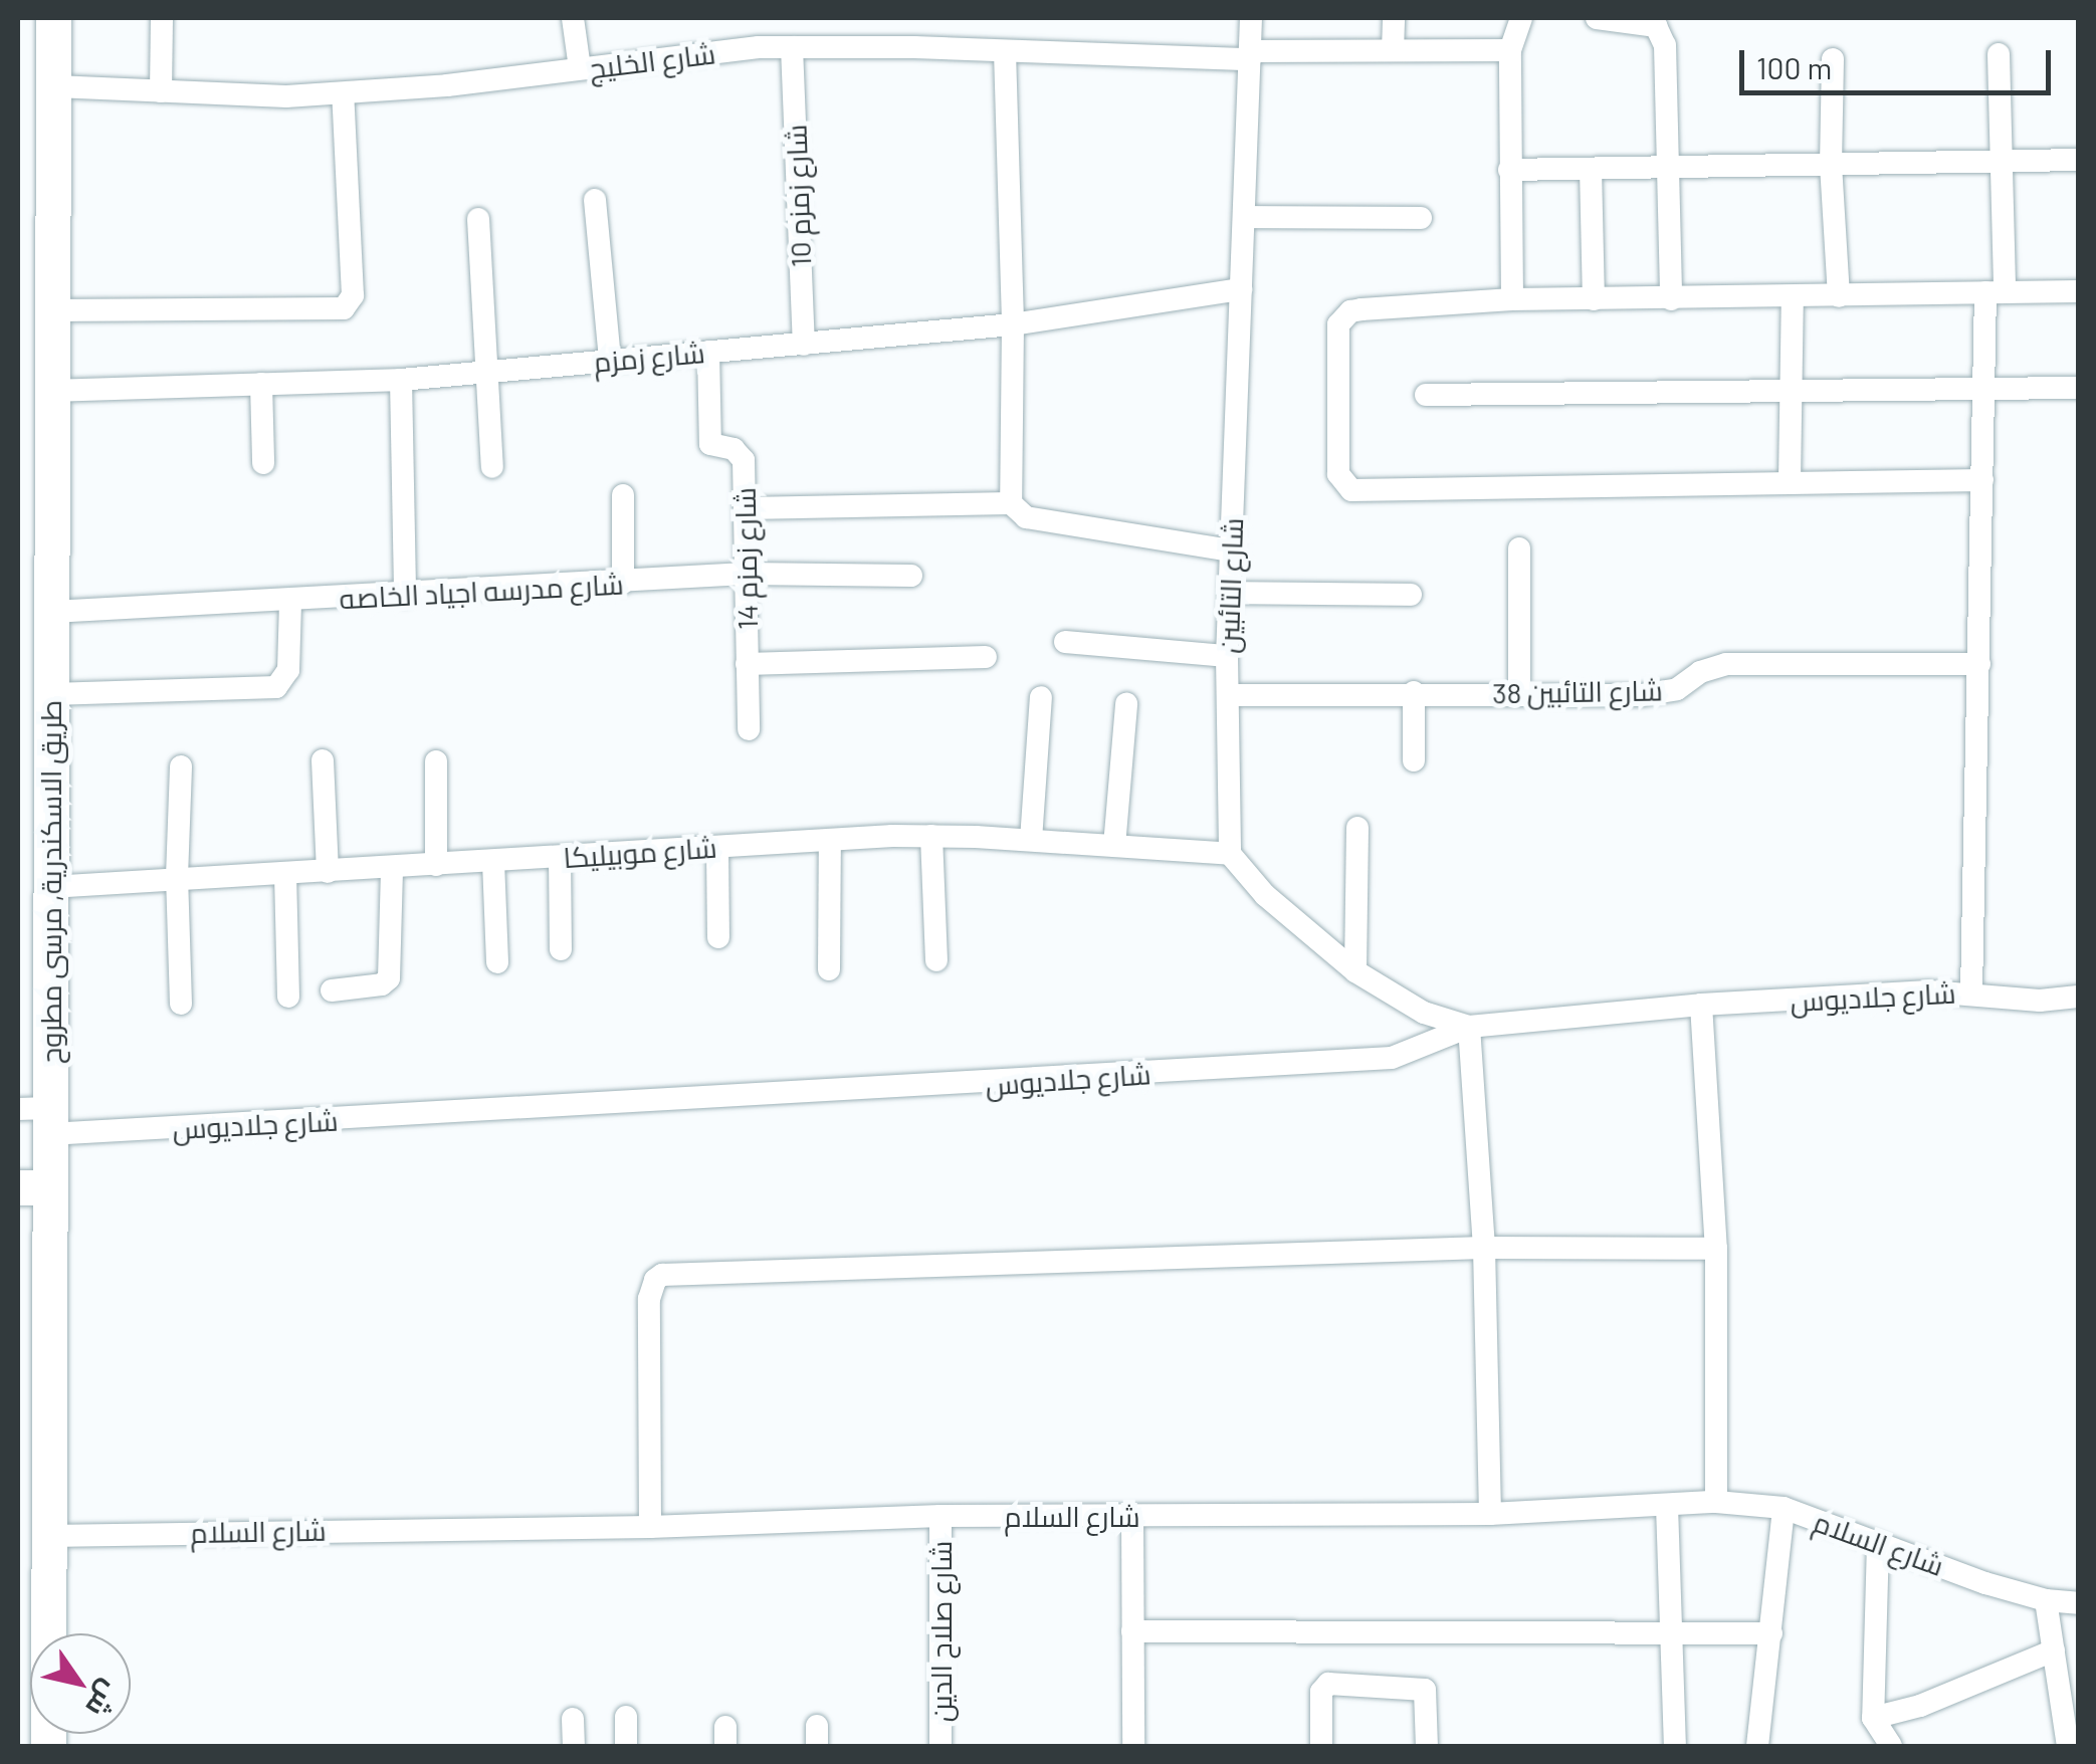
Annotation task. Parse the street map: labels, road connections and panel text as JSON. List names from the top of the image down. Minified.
{"streets":{"main road":["طريق الاسكندرية, مرسى مطروح"],"street":["شارع الخليج","شارع زمزم 10","شارع زمزم","شارع زمزم 14","شارع التائبين","شارع مدرسه اجياد الخاصه","شارع التائبين 38","شارع موبيليكا","شارع جلاديوس","شارع السلام","شارع صلاح الدين"]},"crossings":[["شارع الخليج","شارع زمزم 10"],["شارع الخليج","شارع التائبين"],["شارع الخليج","طريق الاسكندرية, مرسى مطروح"],["شارع زمزم 10","شارع زمزم"],["شارع زمزم","شارع زمزم 14"],["شارع زمزم","شارع التائبين"],["شارع زمزم","طريق الاسكندرية, مرسى مطروح"],["شارع زمزم 14","شارع مدرسه اجياد الخاصه"],["شارع التائبين","شارع التائبين 38"],["شارع التائبين","شارع موبيليكا"],["شارع مدرسه اجياد الخاصه","طريق الاسكندرية, مرسى مطروح"],["شارع موبيليكا","طريق الاسكندرية, مرسى مطروح"],["طريق الاسكندرية, مرسى مطروح","شارع جلاديوس"],["طريق الاسكندرية, مرسى مطروح","شارع السلام"],["شارع السلام","شارع صلاح الدين"]],"scale_bar":"100 m","north":"bottom right"}
